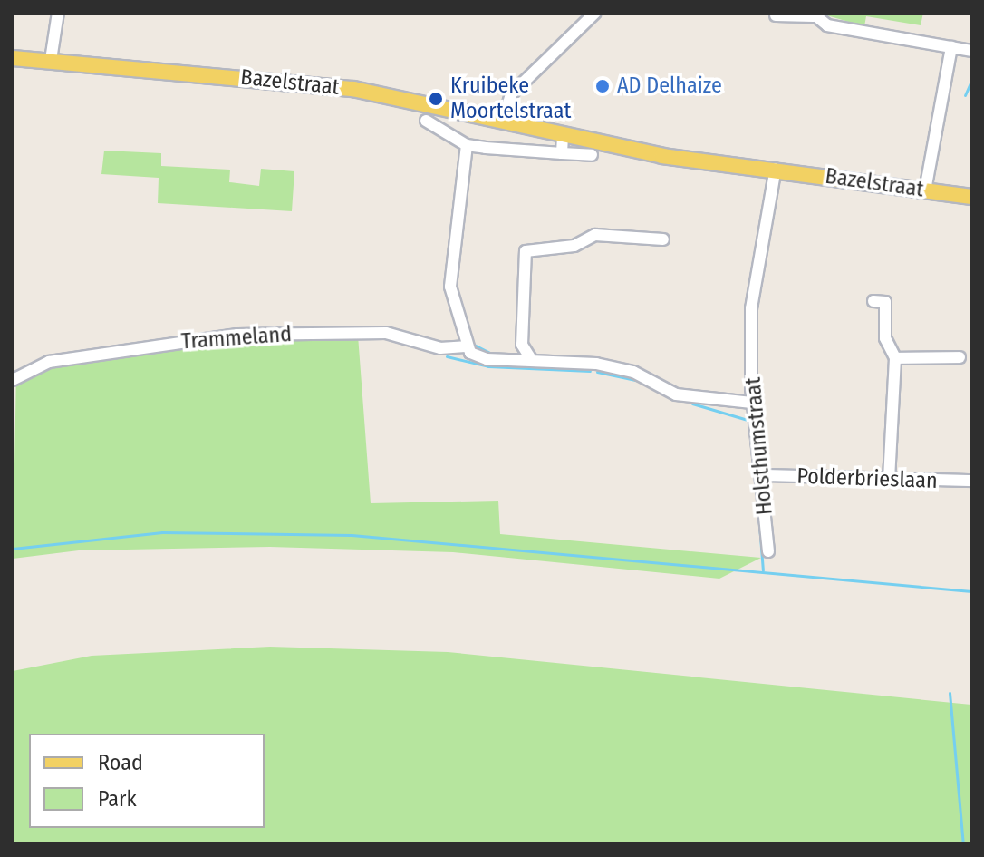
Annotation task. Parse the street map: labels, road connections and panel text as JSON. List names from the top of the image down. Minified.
{"streets":{"main road":["Bazelstraat"],"street":["Trammeland","Holsthumstraat","Polderbrieslaan"]},"crossings":[["Bazelstraat","Holsthumstraat"],["Trammeland","Holsthumstraat"],["Holsthumstraat","Polderbrieslaan"]],"places":["AD Delhaize","Kruibeke Moortelstraat"],"legend":["Road","Park"]}
